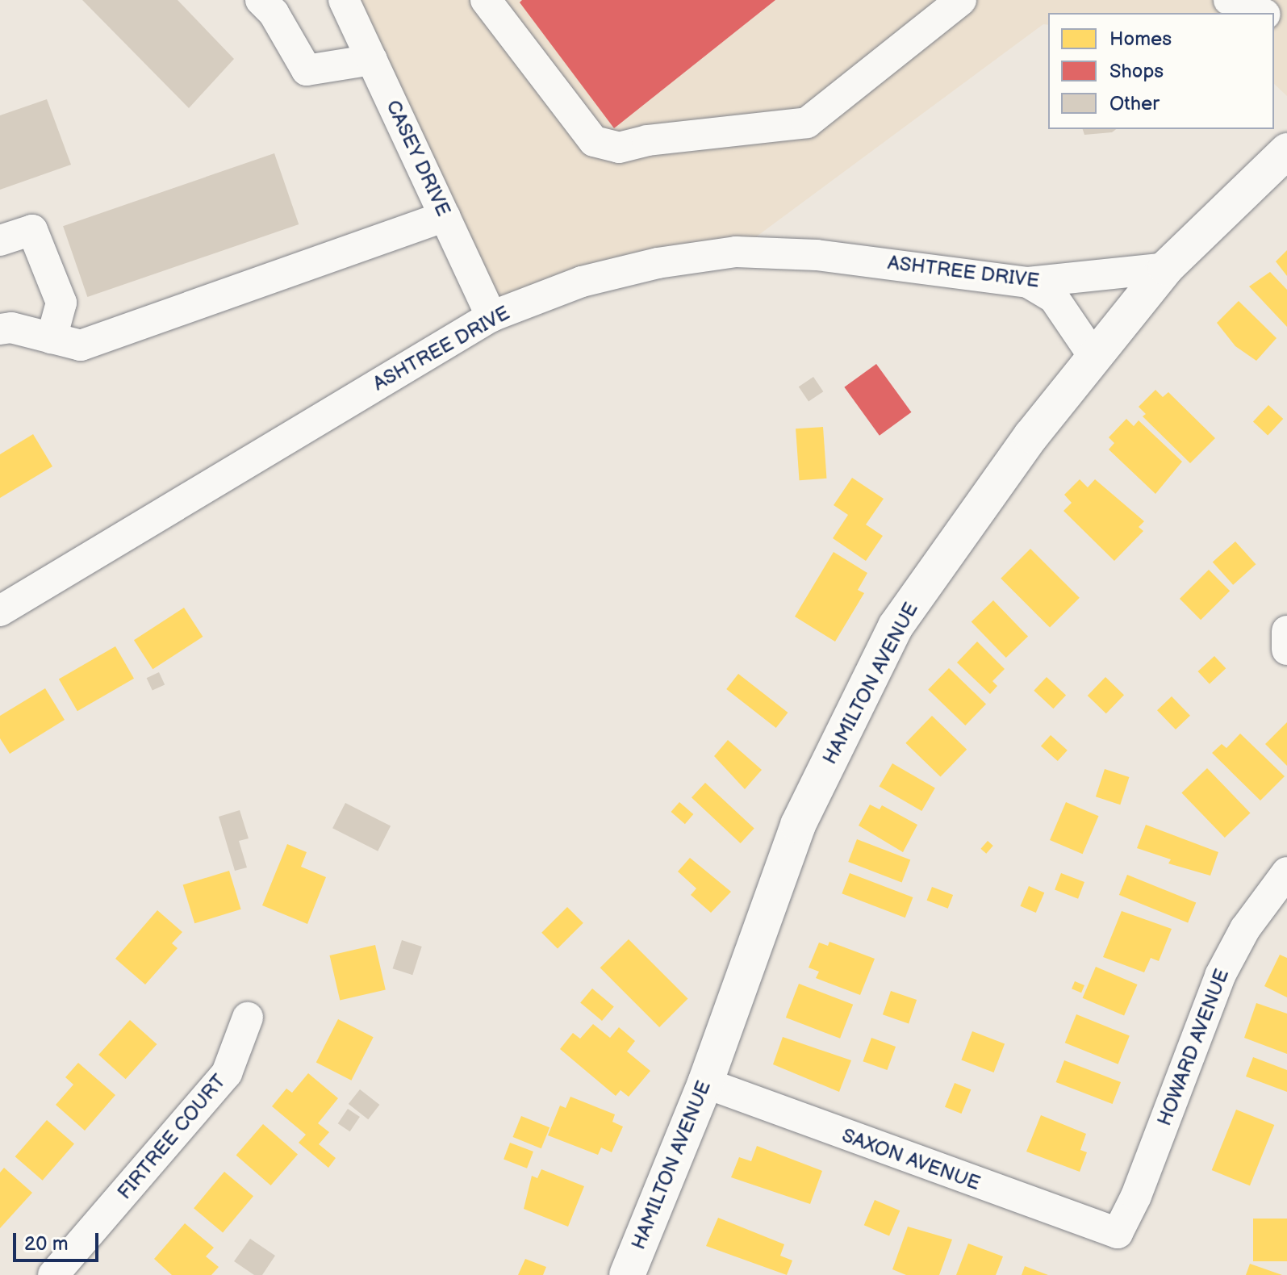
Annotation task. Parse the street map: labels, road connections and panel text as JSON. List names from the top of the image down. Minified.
{"streets":{"main road":["HAMILTON AVENUE"],"street":["CASEY DRIVE","ASHTREE DRIVE","HOWARD AVENUE","FIRTREE COURT","SAXON AVENUE"]},"crossings":[["CASEY DRIVE","ASHTREE DRIVE"],["ASHTREE DRIVE","HAMILTON AVENUE"],["HAMILTON AVENUE","SAXON AVENUE"],["HOWARD AVENUE","SAXON AVENUE"]],"legend":["Homes","Shops","Other"],"scale_bar":"20 m"}
